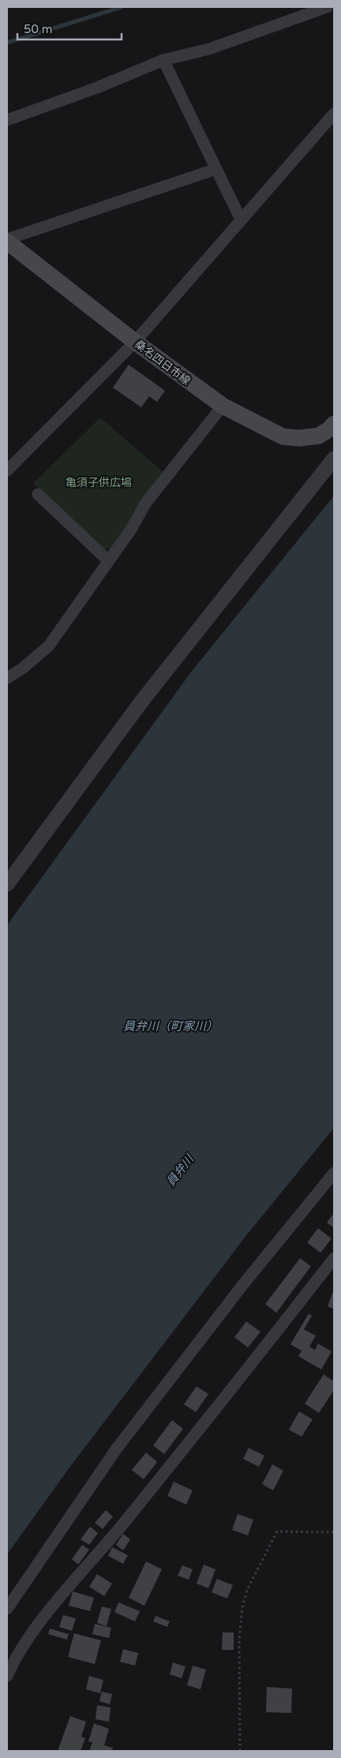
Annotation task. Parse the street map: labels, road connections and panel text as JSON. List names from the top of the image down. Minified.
{"streets":{"main road":["桑名四日市線"]},"water":["員弁川（町家川）","員弁川"],"parks":["亀須子供広場"],"scale_bar":"50 m"}
